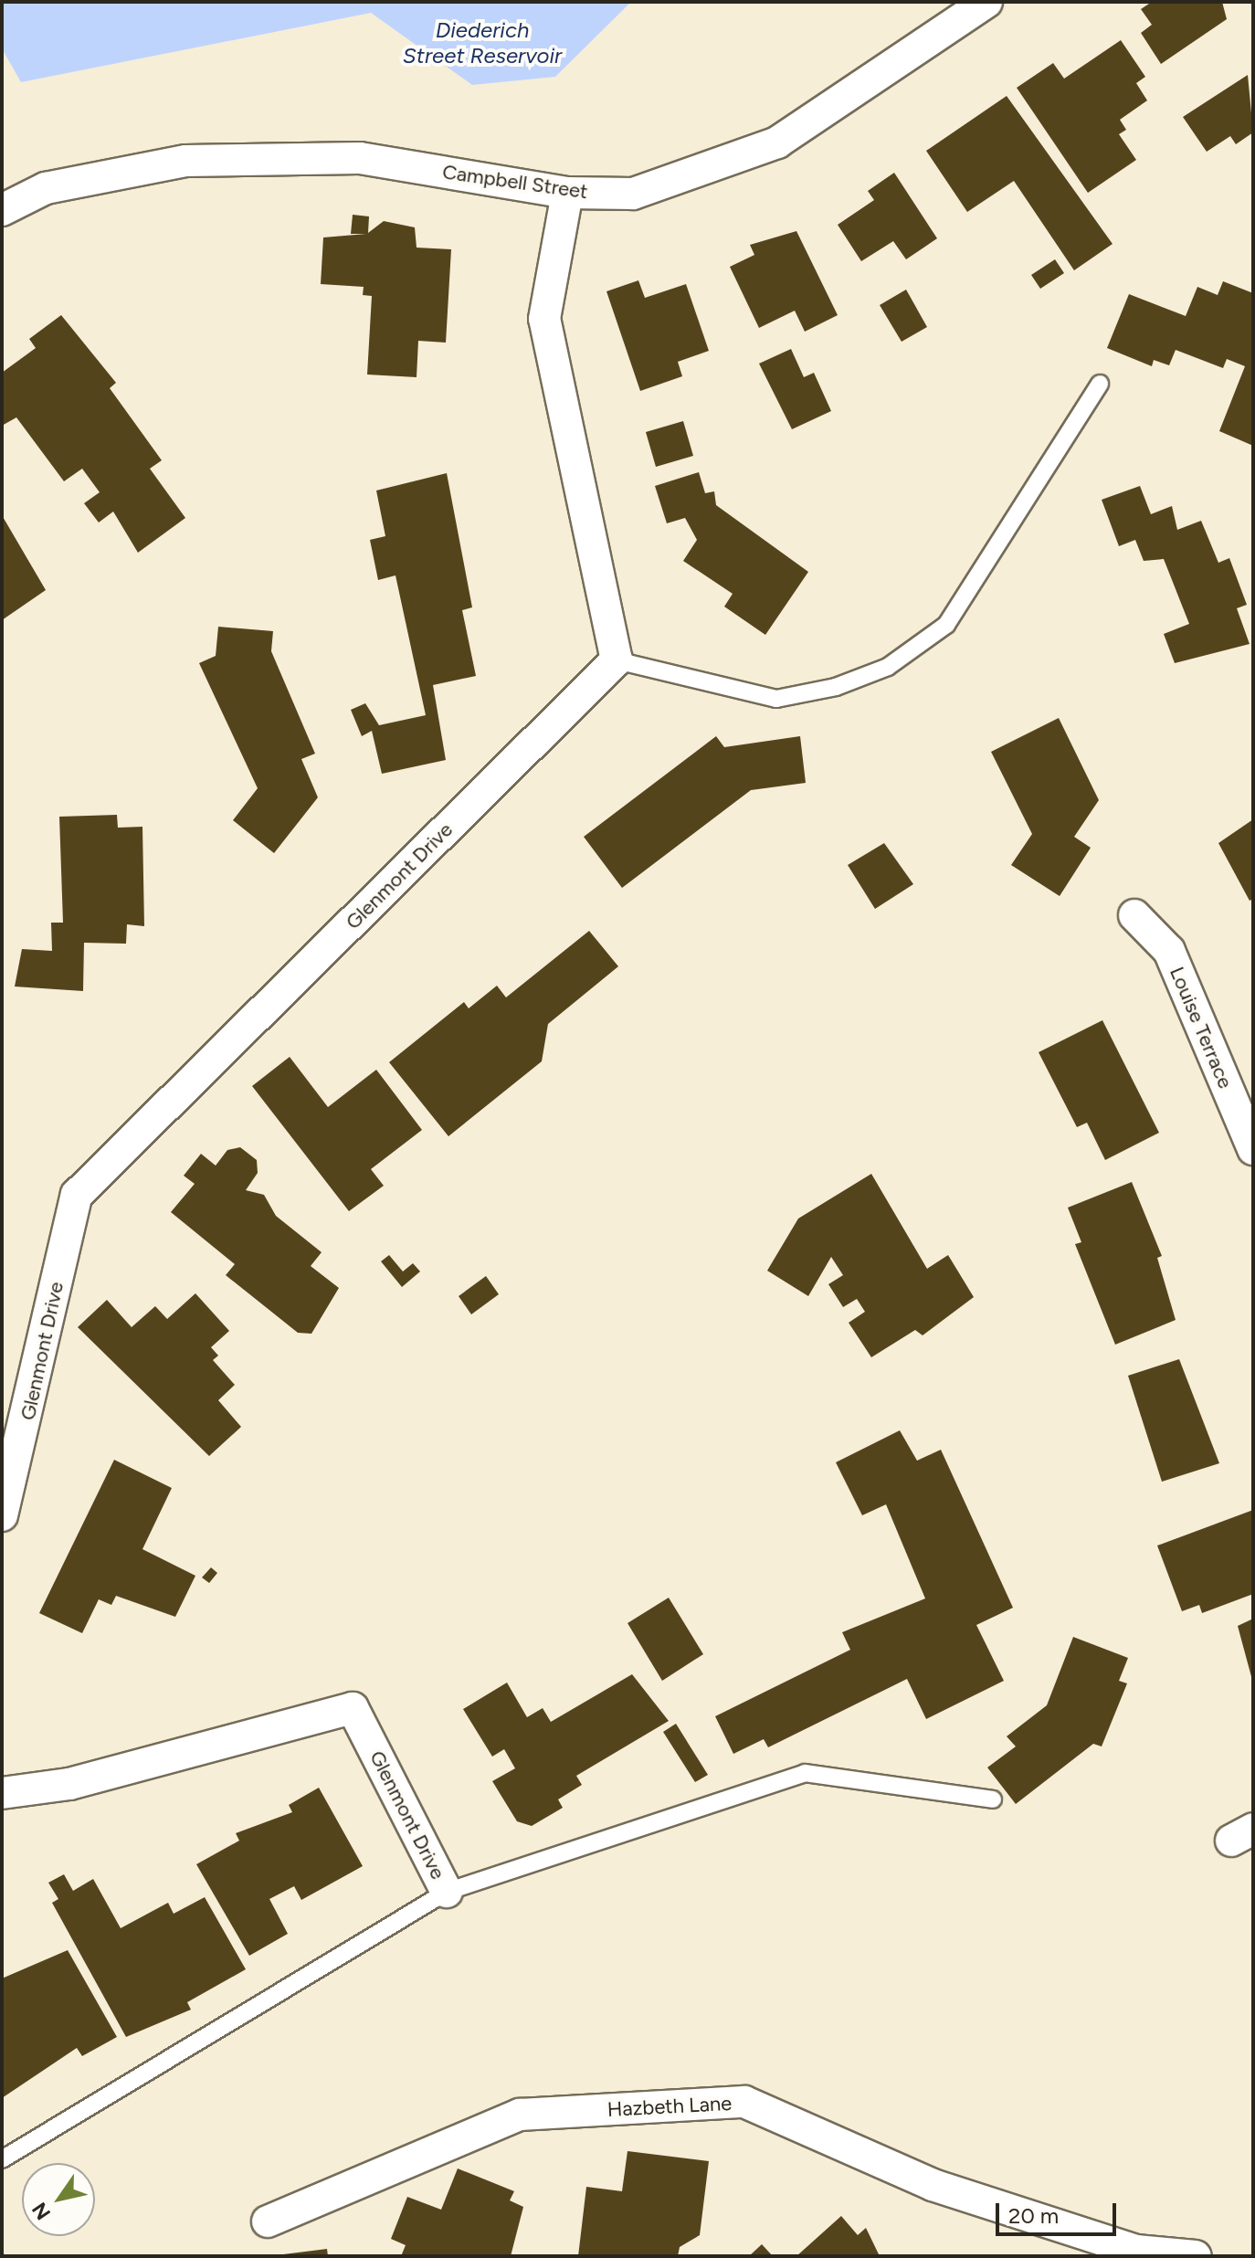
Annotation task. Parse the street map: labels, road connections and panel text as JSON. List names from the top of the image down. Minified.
{"streets":{"street":["Campbell Street","Glenmont Drive","Louise Terrace","Hazbeth Lane"]},"water":["Diederich Street Reservoir"],"scale_bar":"20 m","north":"bottom left"}
